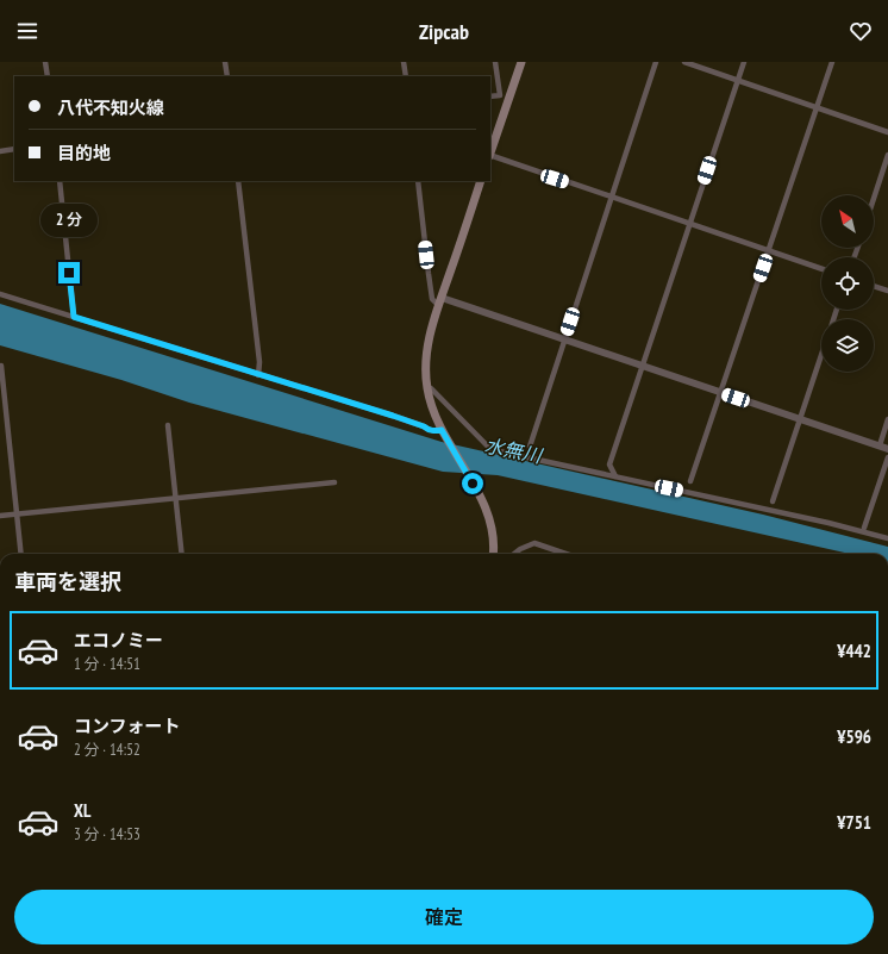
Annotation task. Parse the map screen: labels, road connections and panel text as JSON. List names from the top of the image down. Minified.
{"water":["水無川"],"north":"top left","page":{"header":"Zipcab","banner":["八代不知火線","目的地"],"bubble":"2 分","heading":"車両を選択","list":[{"name":"エコノミー","note":"1 分 · 14:51","value":"¥442"},{"name":"コンフォート","note":"2 分 · 14:52","value":"¥596"},{"name":"XL","note":"3 分 · 14:53","value":"¥751"}],"buttons":"確定"}}
